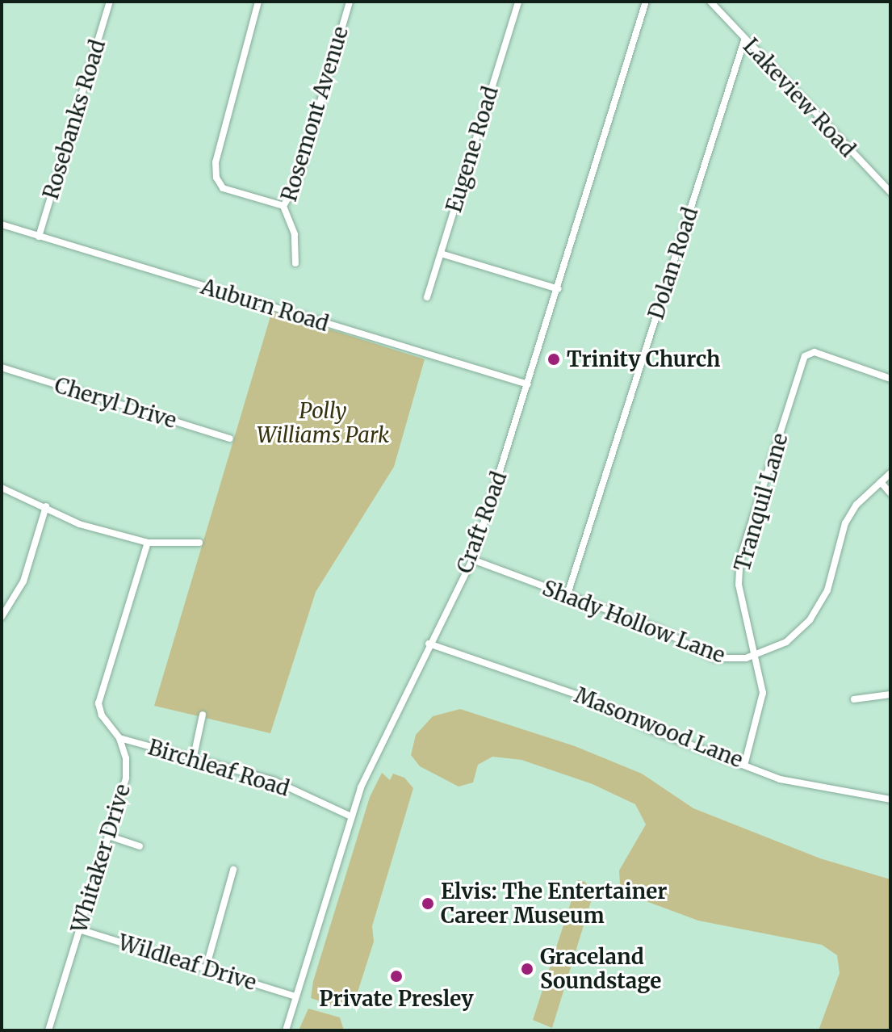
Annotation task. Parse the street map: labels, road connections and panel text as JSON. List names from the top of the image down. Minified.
{"streets":{"street":["Lakeview Road","Rosemont Avenue","Rosebanks Road","Eugene Road","Dolan Road","Auburn Road","Cheryl Drive","Tranquil Lane","Craft Road","Shady Hollow Lane","Masonwood Lane","Birchleaf Road","Whitaker Drive","Wildleaf Drive"]},"crossings":[["Lakeview Road","Dolan Road"],["Rosebanks Road","Auburn Road"],["Dolan Road","Shady Hollow Lane"],["Auburn Road","Craft Road"],["Tranquil Lane","Shady Hollow Lane"],["Tranquil Lane","Masonwood Lane"],["Craft Road","Shady Hollow Lane"],["Craft Road","Masonwood Lane"],["Craft Road","Birchleaf Road"],["Craft Road","Wildleaf Drive"],["Birchleaf Road","Whitaker Drive"],["Whitaker Drive","Wildleaf Drive"]],"parks":["Polly Williams Park"],"places":["Trinity Church","Elvis: The Entertainer Career Museum","Graceland Soundstage","Private Presley"]}
